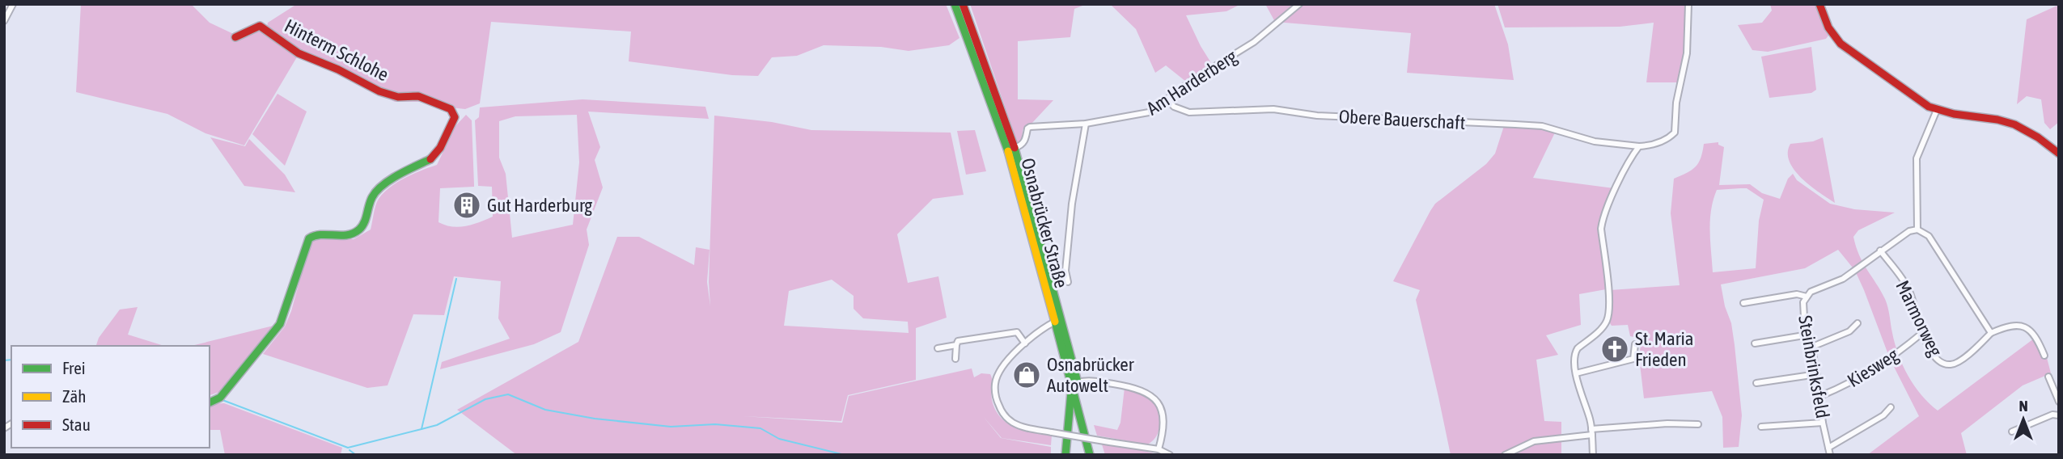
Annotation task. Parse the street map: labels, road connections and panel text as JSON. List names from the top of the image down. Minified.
{"streets":{"main road":["Hinterm Schlohe","Osnabrücker Straße"],"street":["Am Harderberg","Obere Bauerschaft","Marmorweg","Steinbrinksfeld","Kiesweg"]},"crossings":[["Am Harderberg","Obere Bauerschaft"],["Am Harderberg","Osnabrücker Straße"],["Marmorweg","Steinbrinksfeld"],["Marmorweg","Kiesweg"],["Steinbrinksfeld","Kiesweg"]],"places":{"building":["Gut Harderburg"],"church":["St. Maria Frieden"],"shop":["Osnabrücker Autowelt"]},"legend":["Frei","Zäh","Stau"],"north":"top"}
